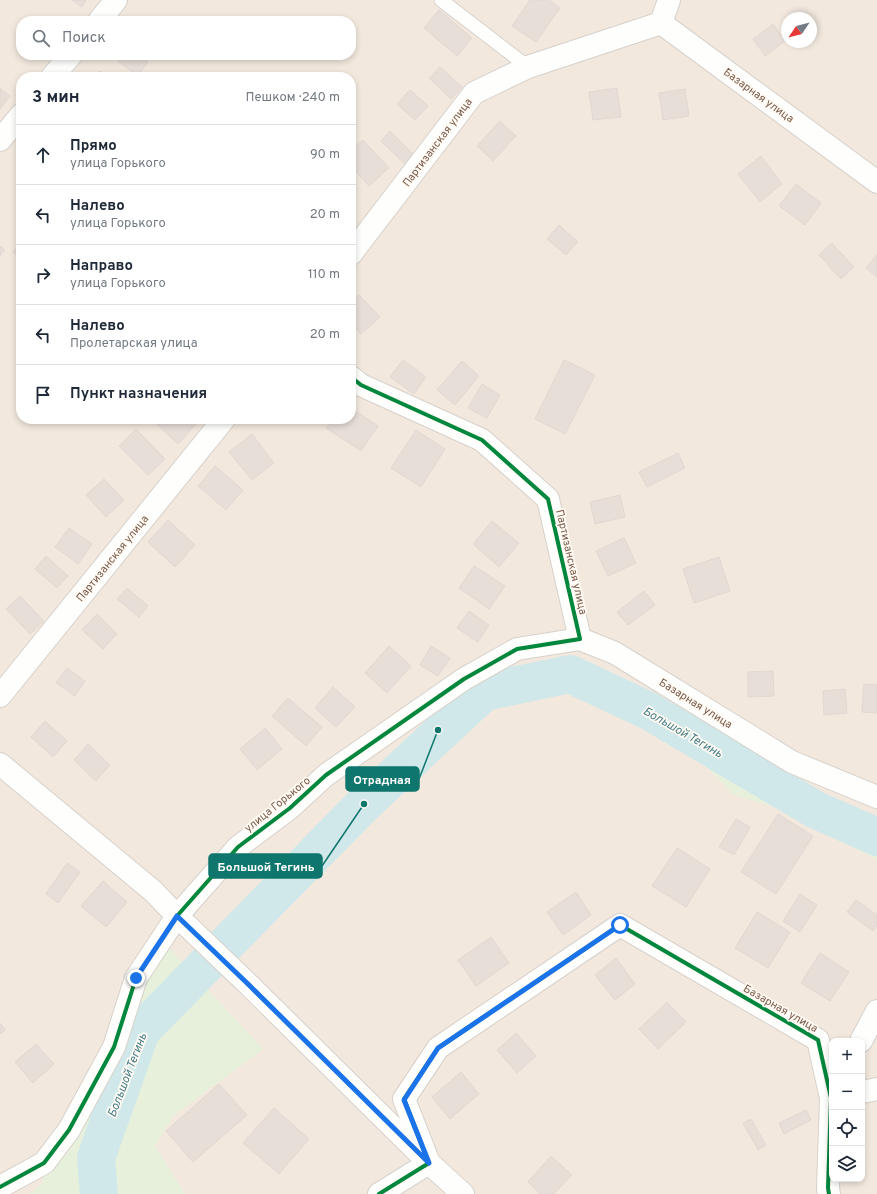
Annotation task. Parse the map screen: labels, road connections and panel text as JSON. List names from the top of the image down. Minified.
{"streets":{"street":["Базарная улица","Партизанская улица","улица Горького"]},"crossings":[["Базарная улица","Партизанская улица"],["Базарная улица","улица Горького"],["Партизанская улица","улица Горького"]],"water":["Большой Тегинь"],"places":["Отрадная","Большой Тегинь"],"north":"bottom left","page":{"search":"Поиск","heading":["3 мин","Пешком · 240 m"],"list":[["Прямо","улица Горького","90 m"],["Налево","улица Горького","20 m"],["Направо","улица Горького","110 m"],["Налево","Пролетарская улица","20 m"],"Пункт назначения"],"map_buttons":["+","−"]}}
